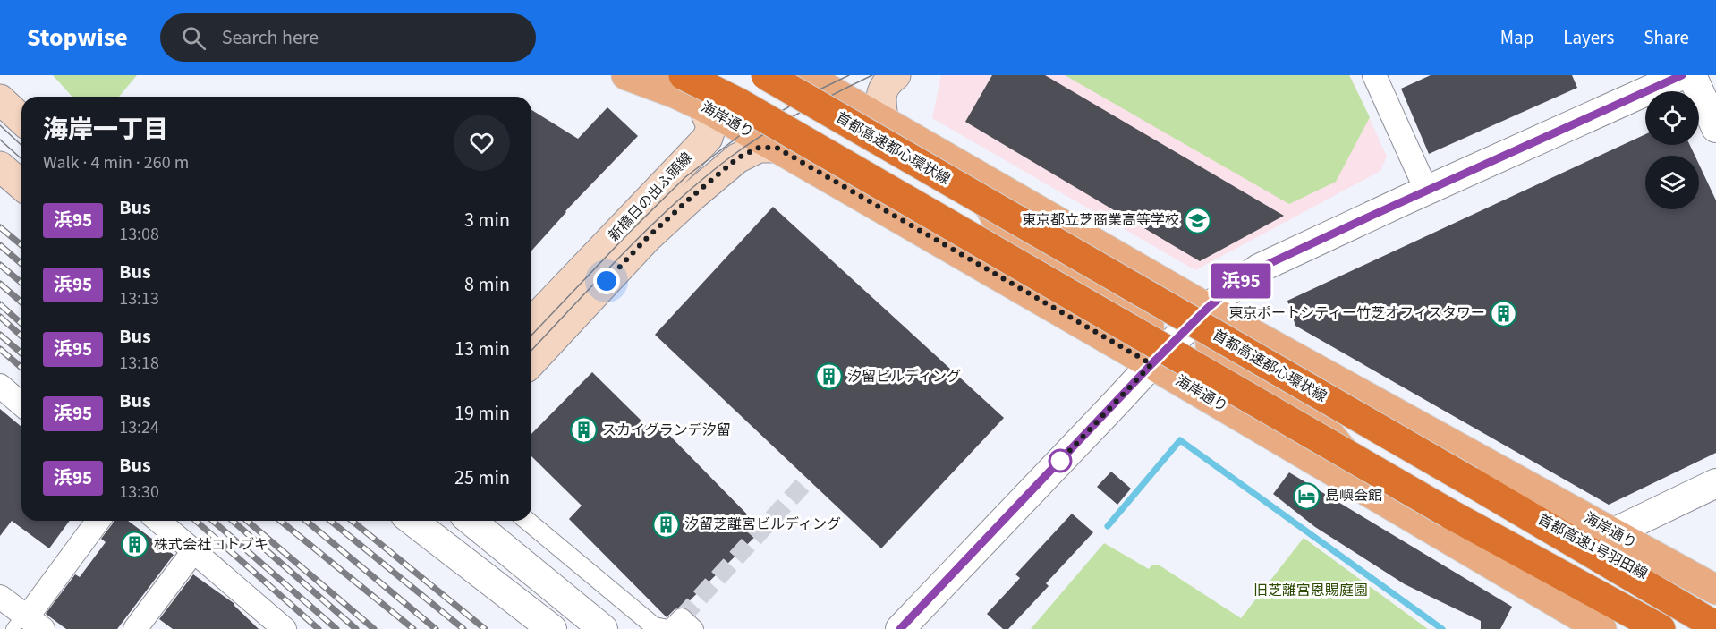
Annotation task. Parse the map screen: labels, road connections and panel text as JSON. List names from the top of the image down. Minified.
{"streets":{"highway":["首都高速都心環状線","首都高速1号羽田線"],"main road":["海岸通り","新橋日の出ふ頭線"]},"crossings":[["海岸通り","新橋日の出ふ頭線"],["首都高速都心環状線","首都高速1号羽田線"]],"parks":["旧芝離宮恩賜庭園"],"places":{"school or university":["東京都立芝商業高等学校"],"building":["東京ポートシティー竹芝オフィスタワー","汐留ビルディング","スカイグランデ汐留","汐留芝離宮ビルディング","株式会社コトブキ"],"hotel":["島嶼会館"]},"lines":["bus line 浜95"],"page":{"header":"Stopwise","search":"Search here","nav":["Map","Layers","Share"],"on_map":"浜95","heading":["海岸一丁目","Walk · 4 min · 260 m"],"list":[{"mark":"浜95","name":"Bus","note":"13:08","value":"3 min"},{"mark":"浜95","name":"Bus","note":"13:13","value":"8 min"},{"mark":"浜95","name":"Bus","note":"13:18","value":"13 min"},{"mark":"浜95","name":"Bus","note":"13:24","value":"19 min"},{"mark":"浜95","name":"Bus","note":"13:30","value":"25 min"}]}}
